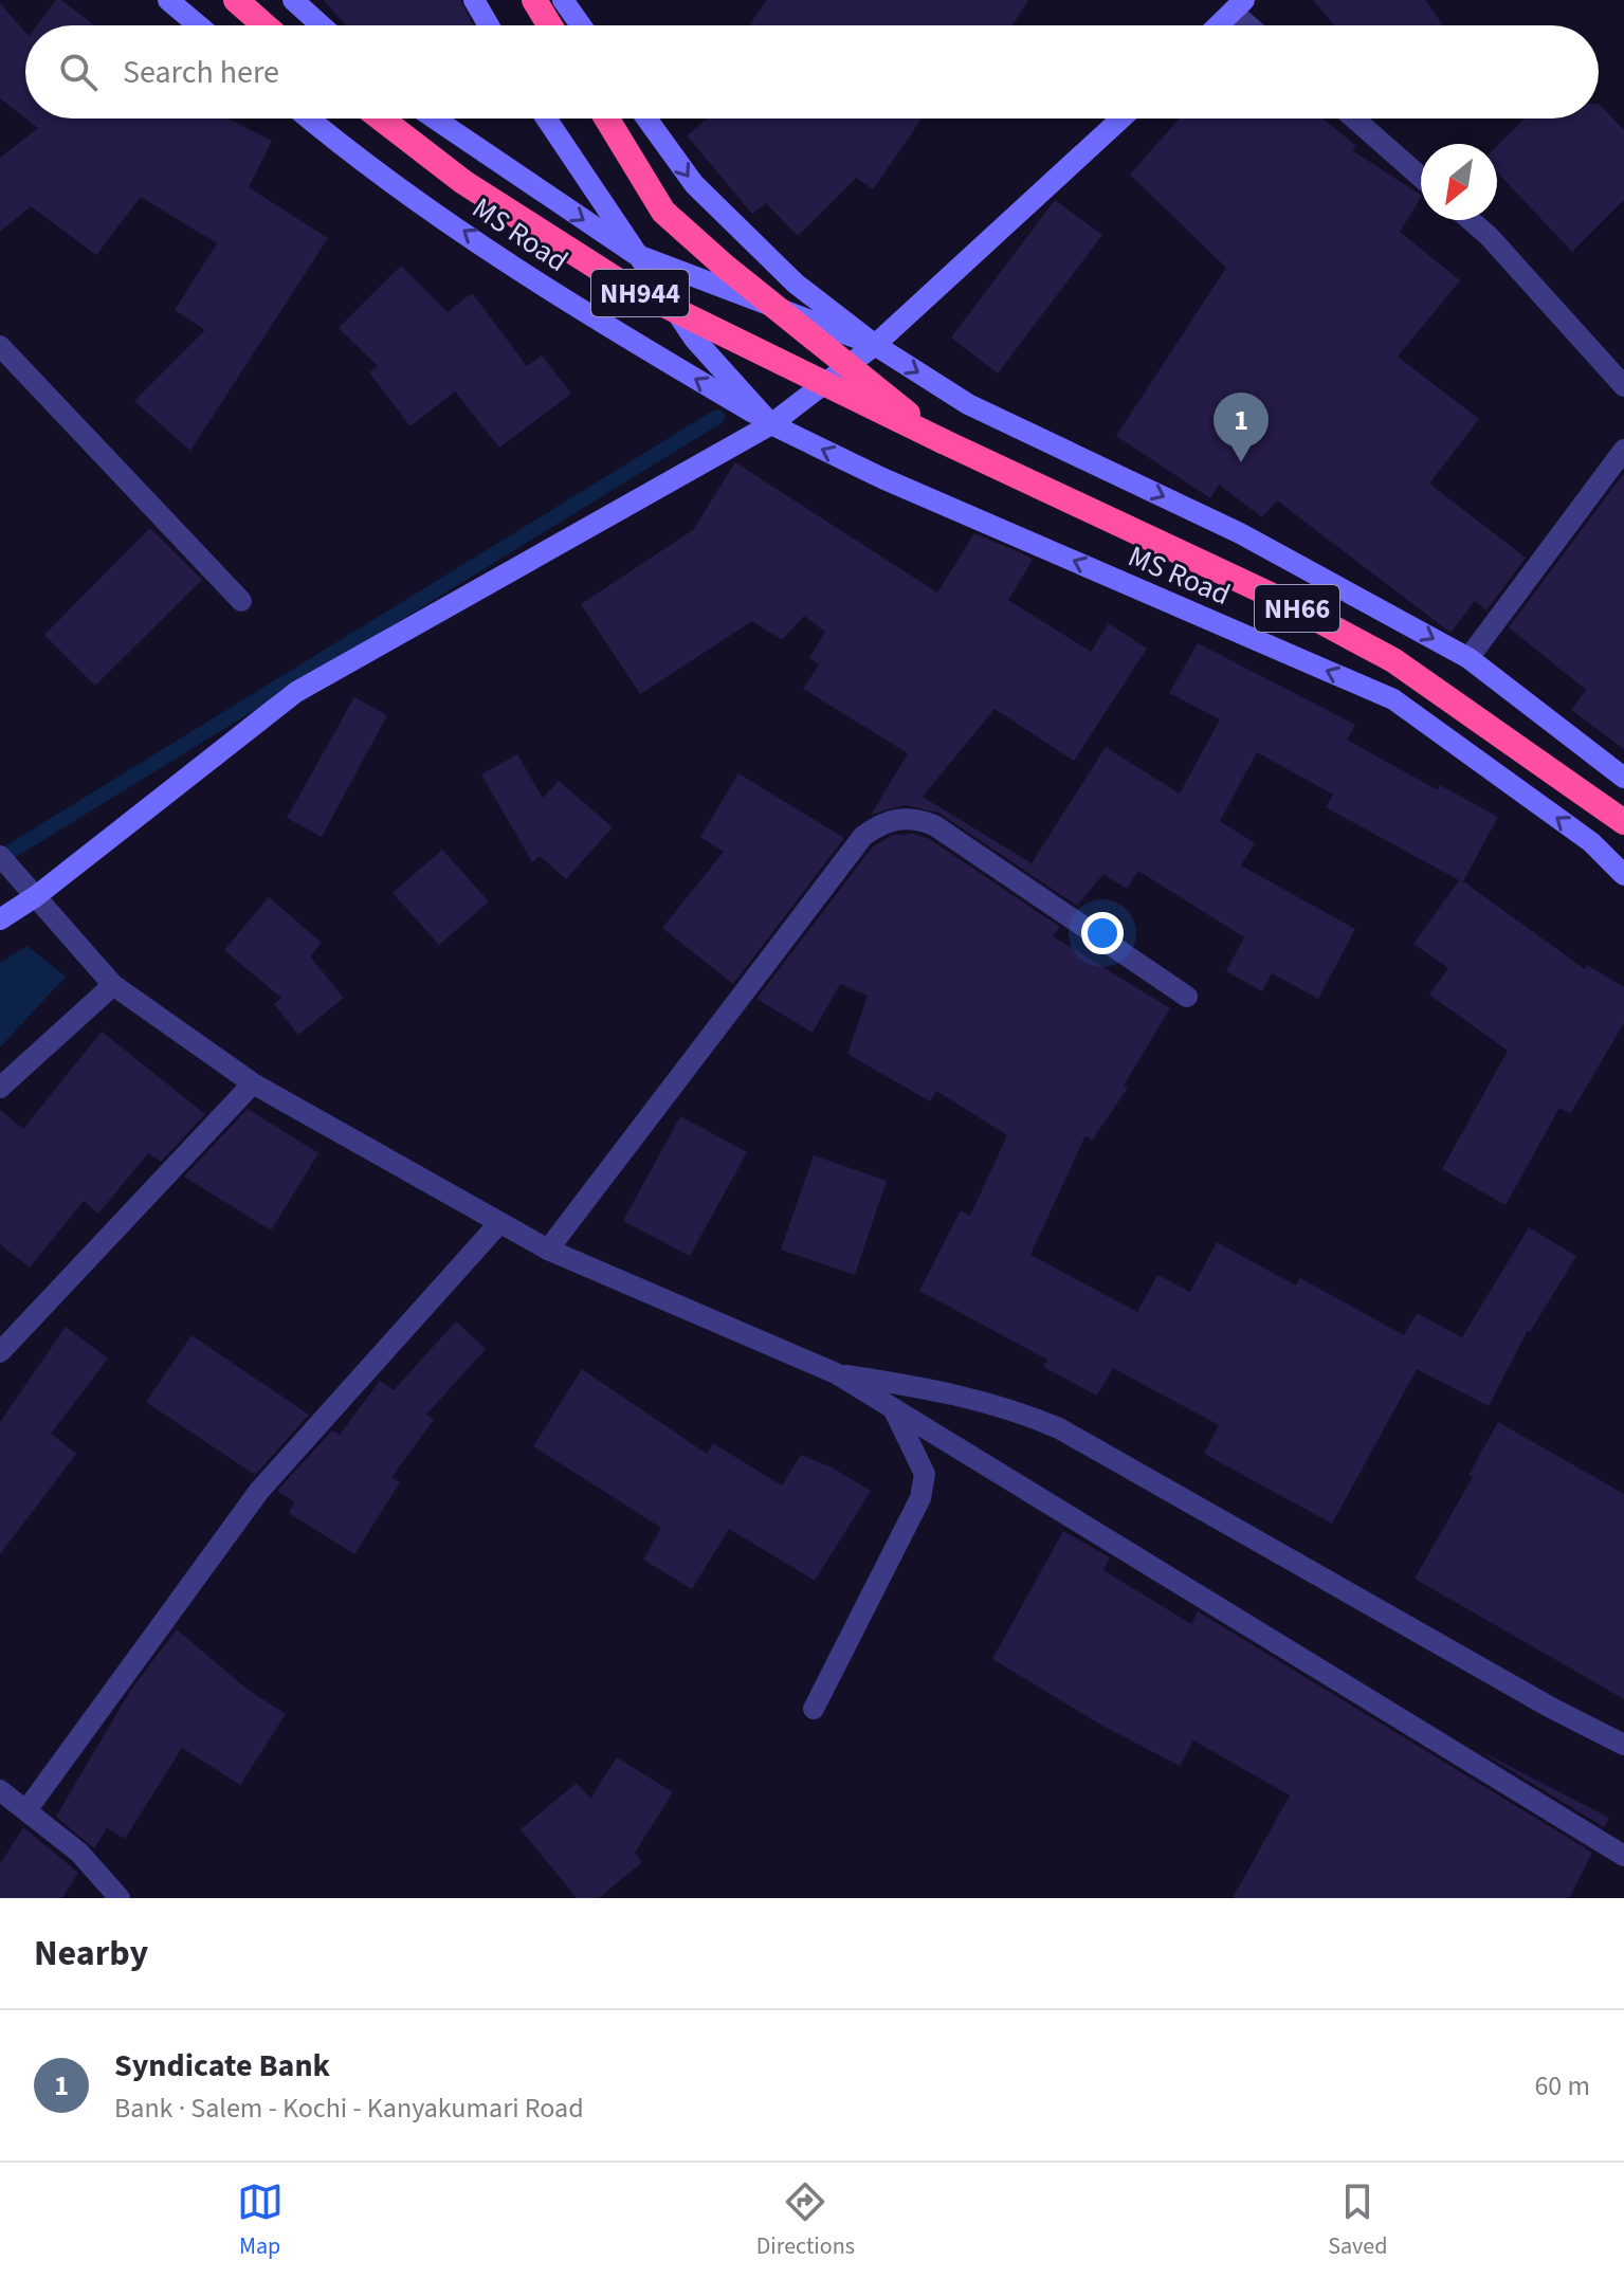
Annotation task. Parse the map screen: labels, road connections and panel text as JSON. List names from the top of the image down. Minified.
{"streets":{"highway":["NH944","NH66"],"street":["MS Road"]},"crossings":[["NH944","NH66"]],"north":"bottom left","page":{"search":"Search here","pins":"1","heading":"Nearby","list":[{"mark":"1","name":"Syndicate Bank","note":"Bank · Salem - Kochi - Kanyakumari Road","value":"60 m"}],"nav":["Map","Directions","Saved"]}}
